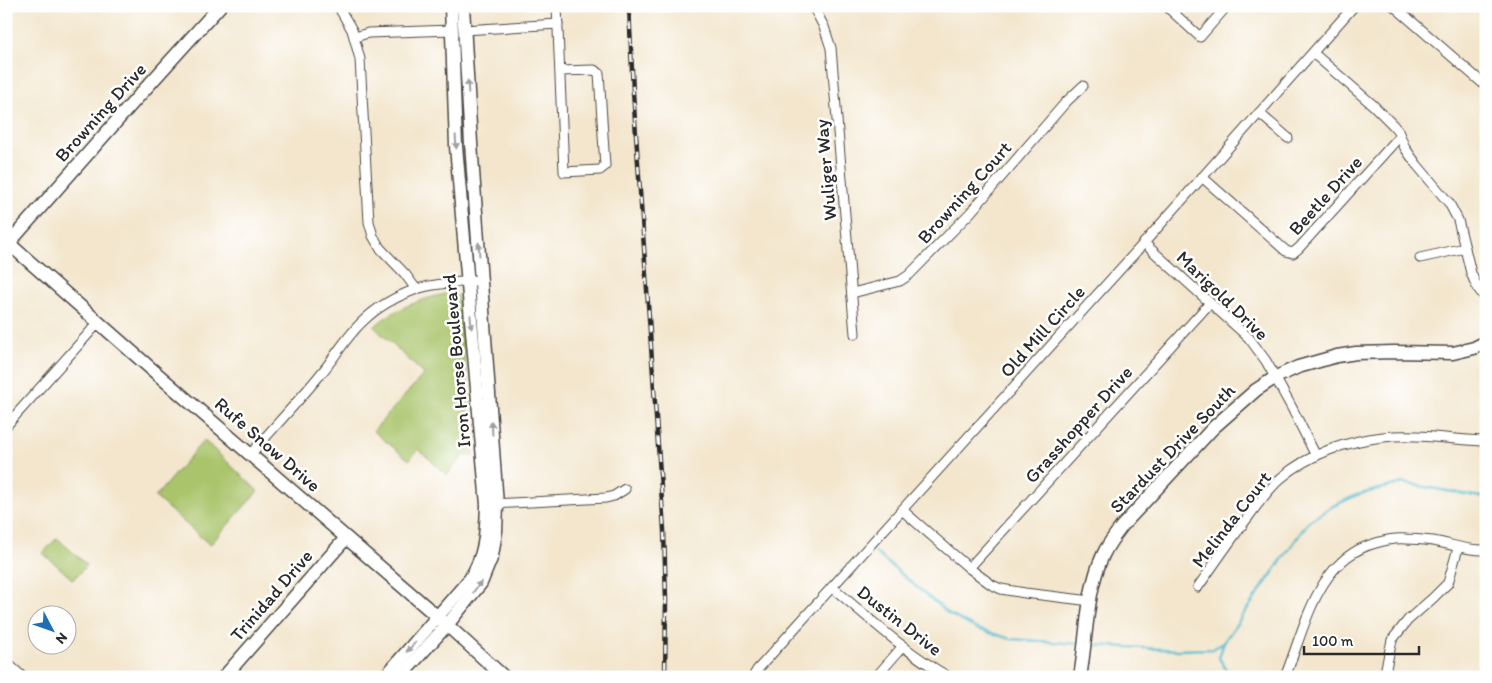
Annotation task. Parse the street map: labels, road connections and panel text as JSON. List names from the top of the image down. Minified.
{"streets":{"street":["Browning Drive","Wuliger Way","Browning Court","Beetle Drive","Marigold Drive","Old Mill Circle","Iron Horse Boulevard","Grasshopper Drive","Rufe Snow Drive","Stardust Drive South","Melinda Court","Trinidad Drive","Dustin Drive"]},"crossings":[["Browning Drive","Rufe Snow Drive"],["Wuliger Way","Browning Court"],["Beetle Drive","Old Mill Circle"],["Marigold Drive","Old Mill Circle"],["Marigold Drive","Grasshopper Drive"],["Marigold Drive","Stardust Drive South"],["Marigold Drive","Melinda Court"],["Old Mill Circle","Dustin Drive"],["Iron Horse Boulevard","Rufe Snow Drive"],["Rufe Snow Drive","Trinidad Drive"]],"scale_bar":"100 m","north":"bottom right"}
